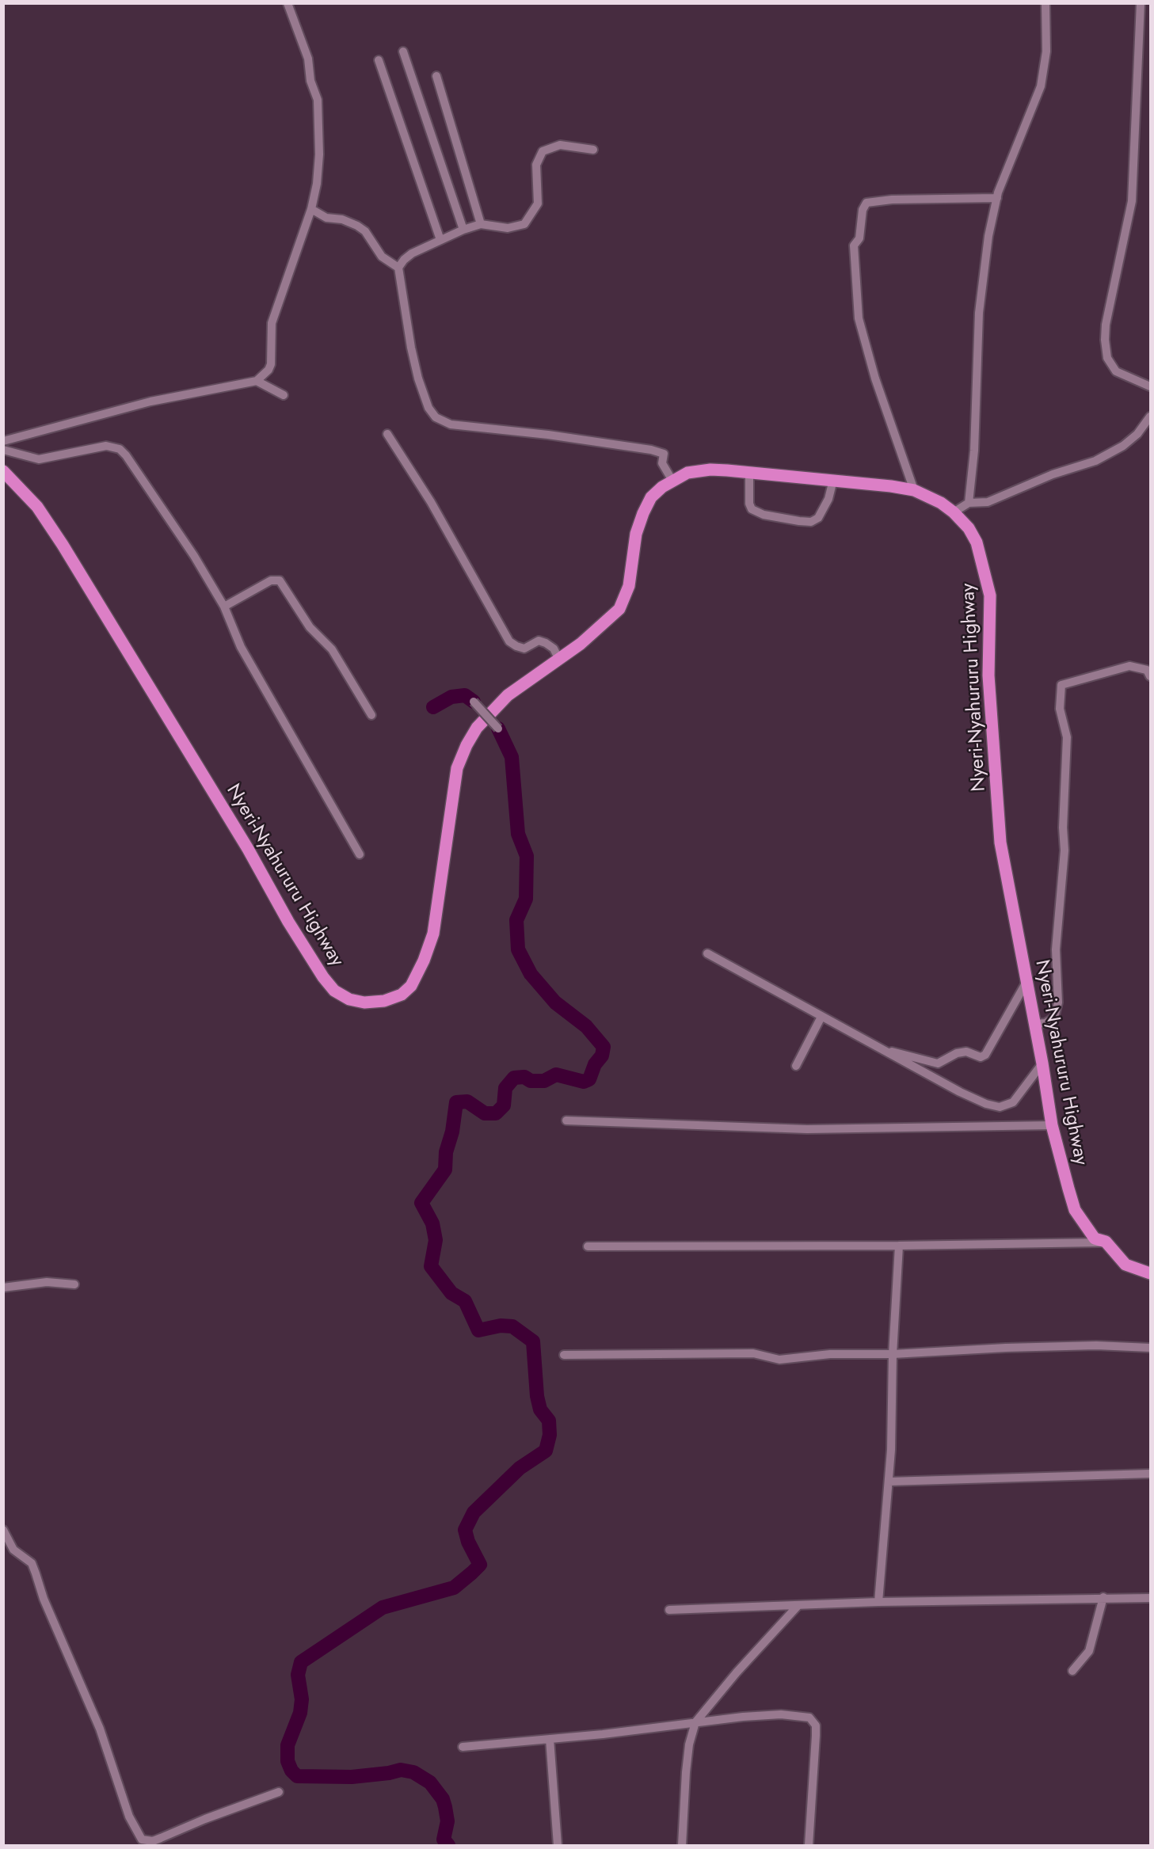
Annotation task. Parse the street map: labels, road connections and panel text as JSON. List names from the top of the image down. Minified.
{"streets":{"highway":["Nyeri-Nyahururu Highway"]}}
